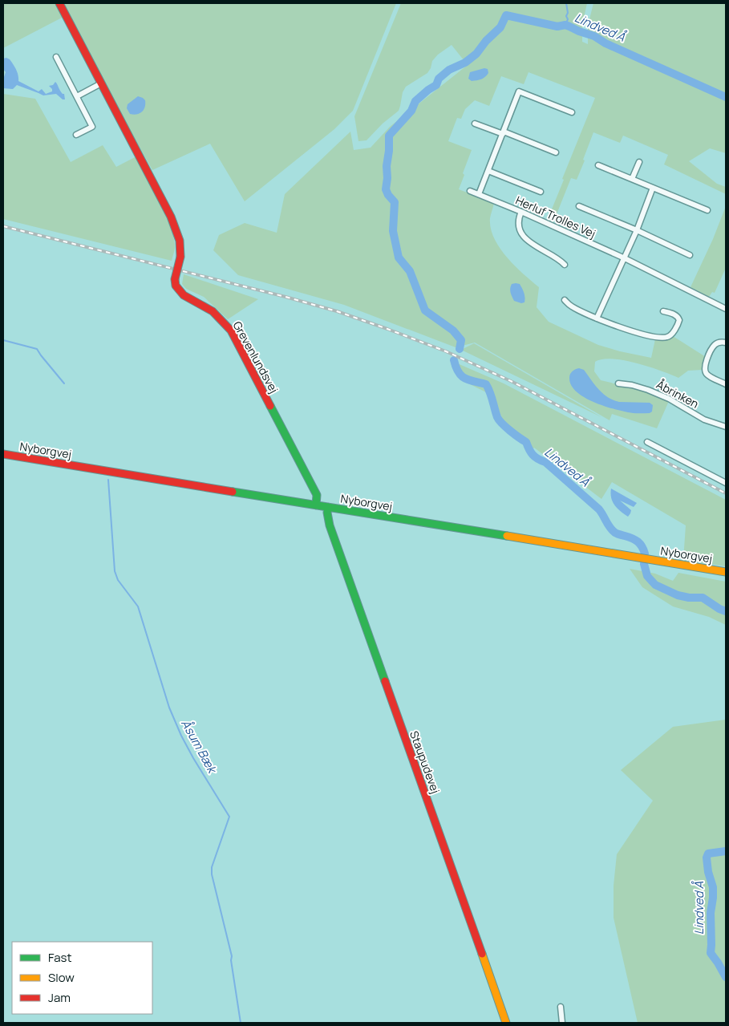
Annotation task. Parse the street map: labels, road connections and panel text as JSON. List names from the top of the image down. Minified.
{"streets":{"street":["Herluf Trolles Vej","Grevenlundsvej","Åbrinken","Nyborgvej","Staupudevej"]},"crossings":[["Grevenlundsvej","Nyborgvej"],["Nyborgvej","Staupudevej"]],"water":["Lindved Å","Åsum Bæk"],"legend":["Fast","Slow","Jam"]}
